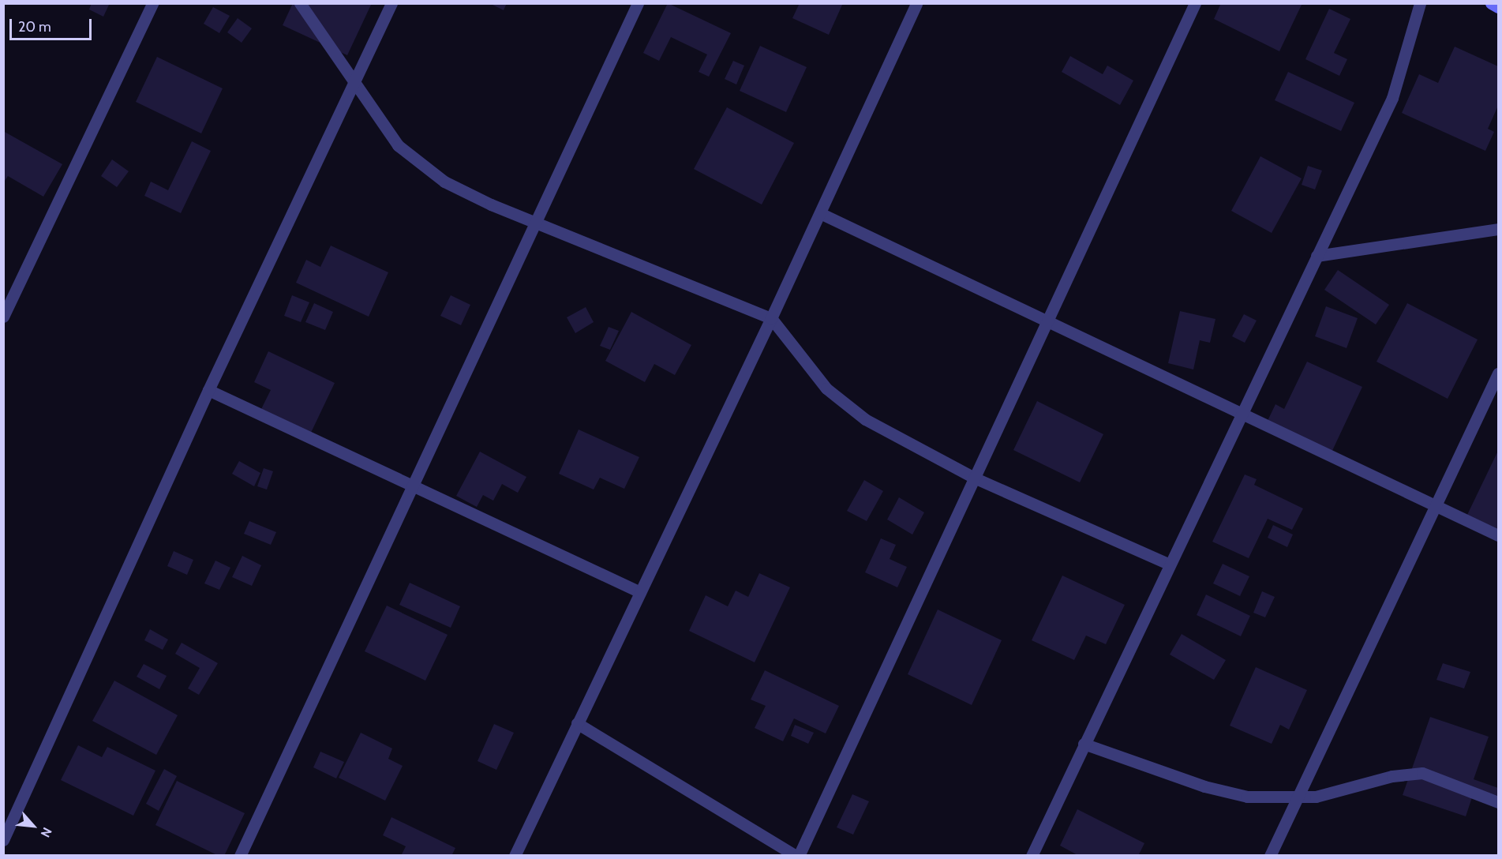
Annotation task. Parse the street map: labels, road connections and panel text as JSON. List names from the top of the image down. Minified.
{"scale_bar":"20 m","north":"bottom right"}
